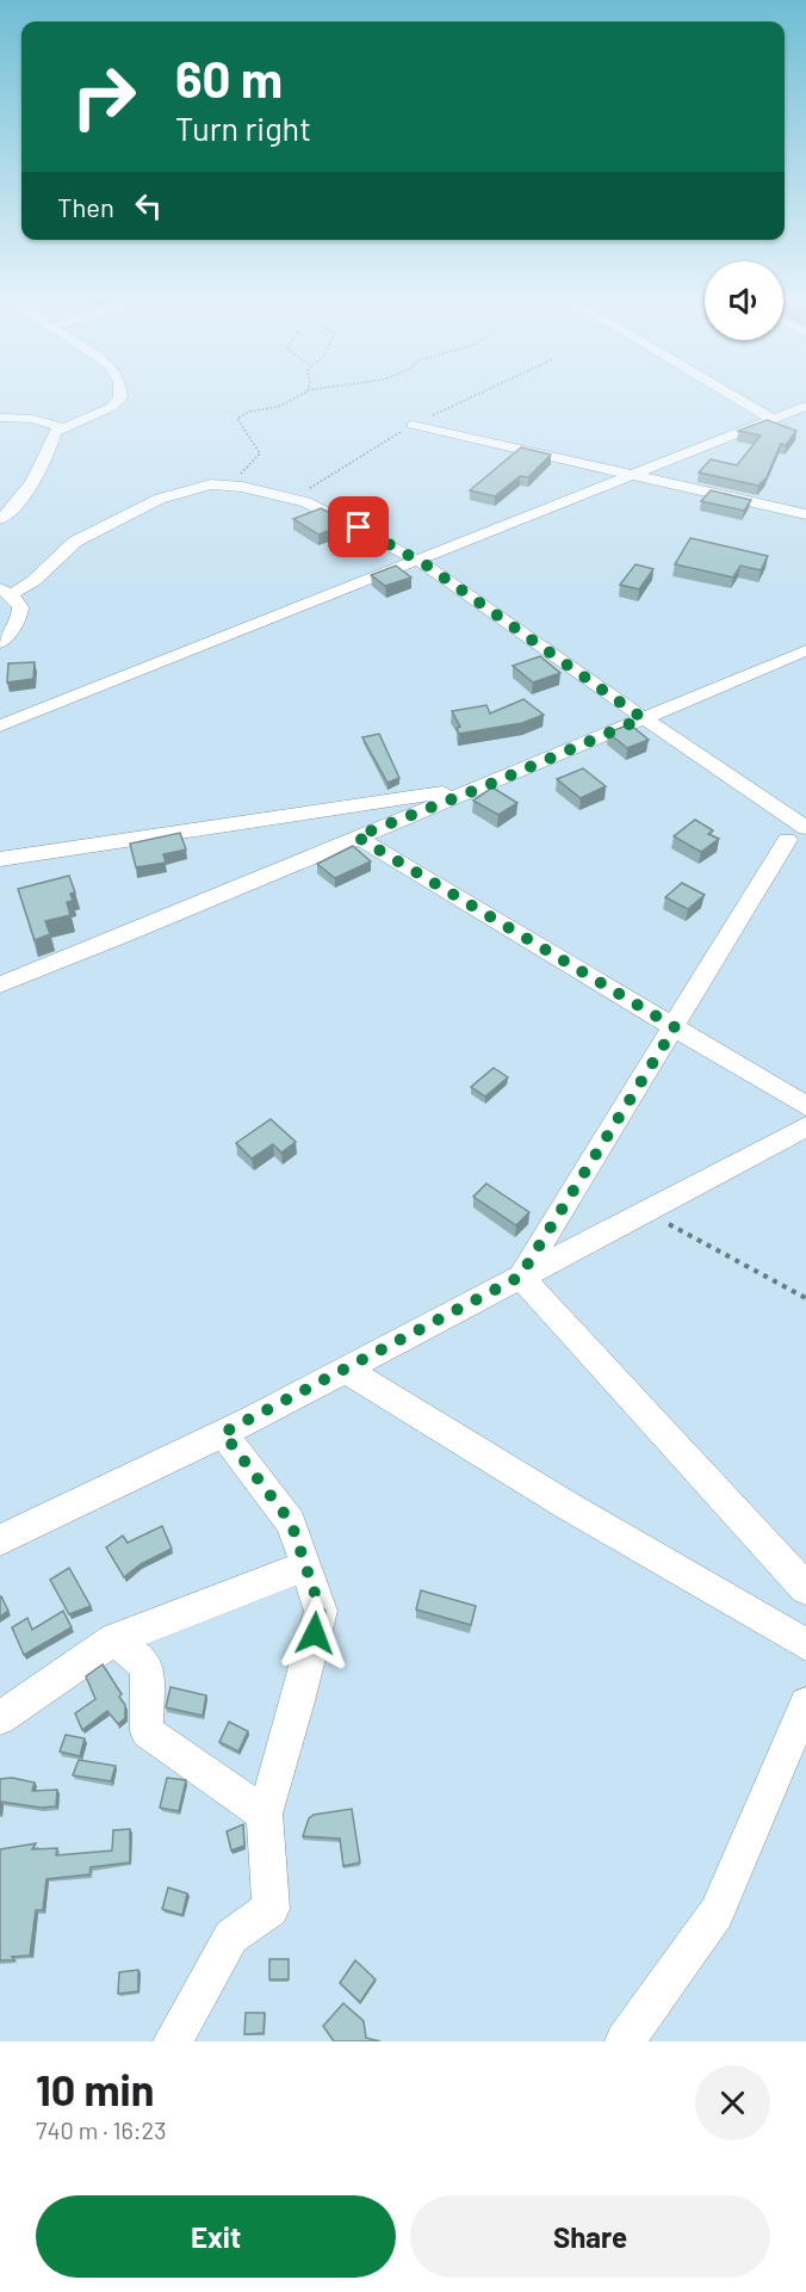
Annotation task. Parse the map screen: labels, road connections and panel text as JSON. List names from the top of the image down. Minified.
{"page":{"turn":["60 m","Turn right"],"then":"Then","heading":["10 min","740 m · 16:23"],"buttons":["Exit","Share"]}}
